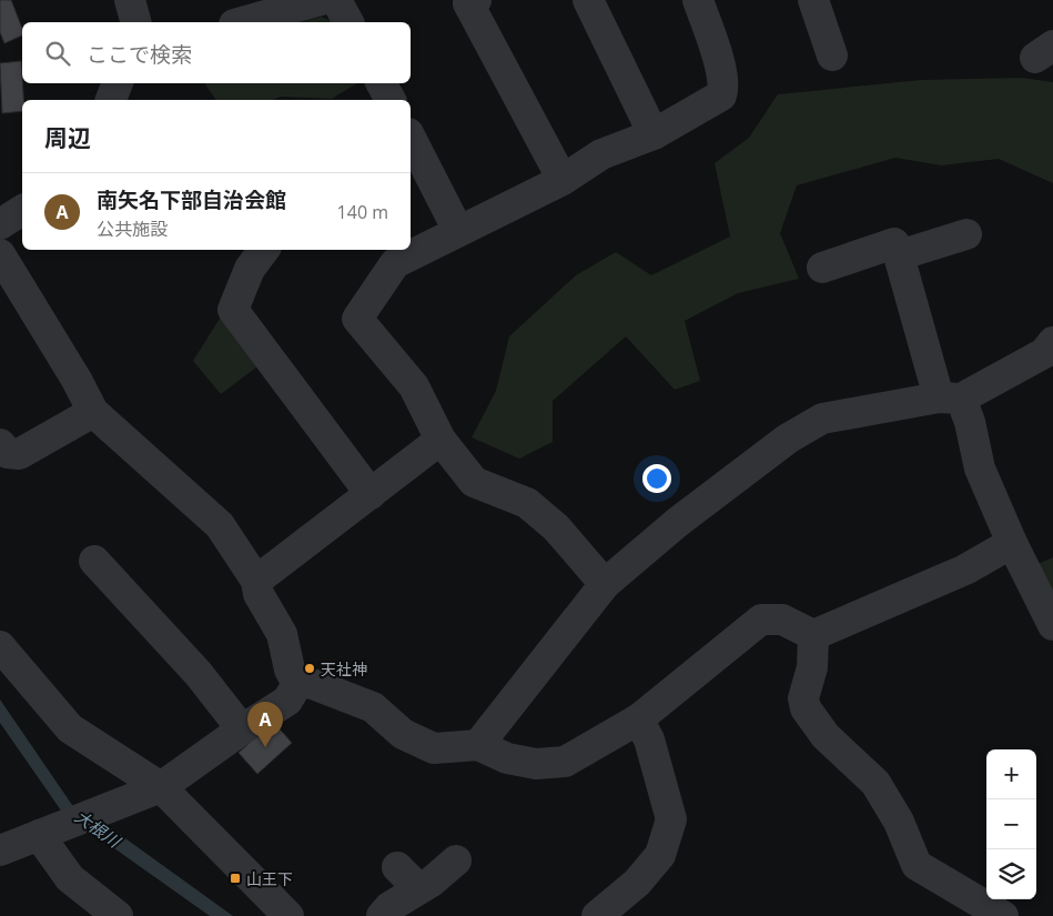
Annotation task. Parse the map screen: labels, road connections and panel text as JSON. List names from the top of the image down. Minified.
{"water":["大根川"],"places":{"other":["天社神"],"transit":["山王下"]},"page":{"search":"ここで検索","heading":"周辺","list":[{"mark":"A","name":"南矢名下部自治会館","note":"公共施設","value":"140 m"}],"pins":"A","map_buttons":["+","−"]}}
